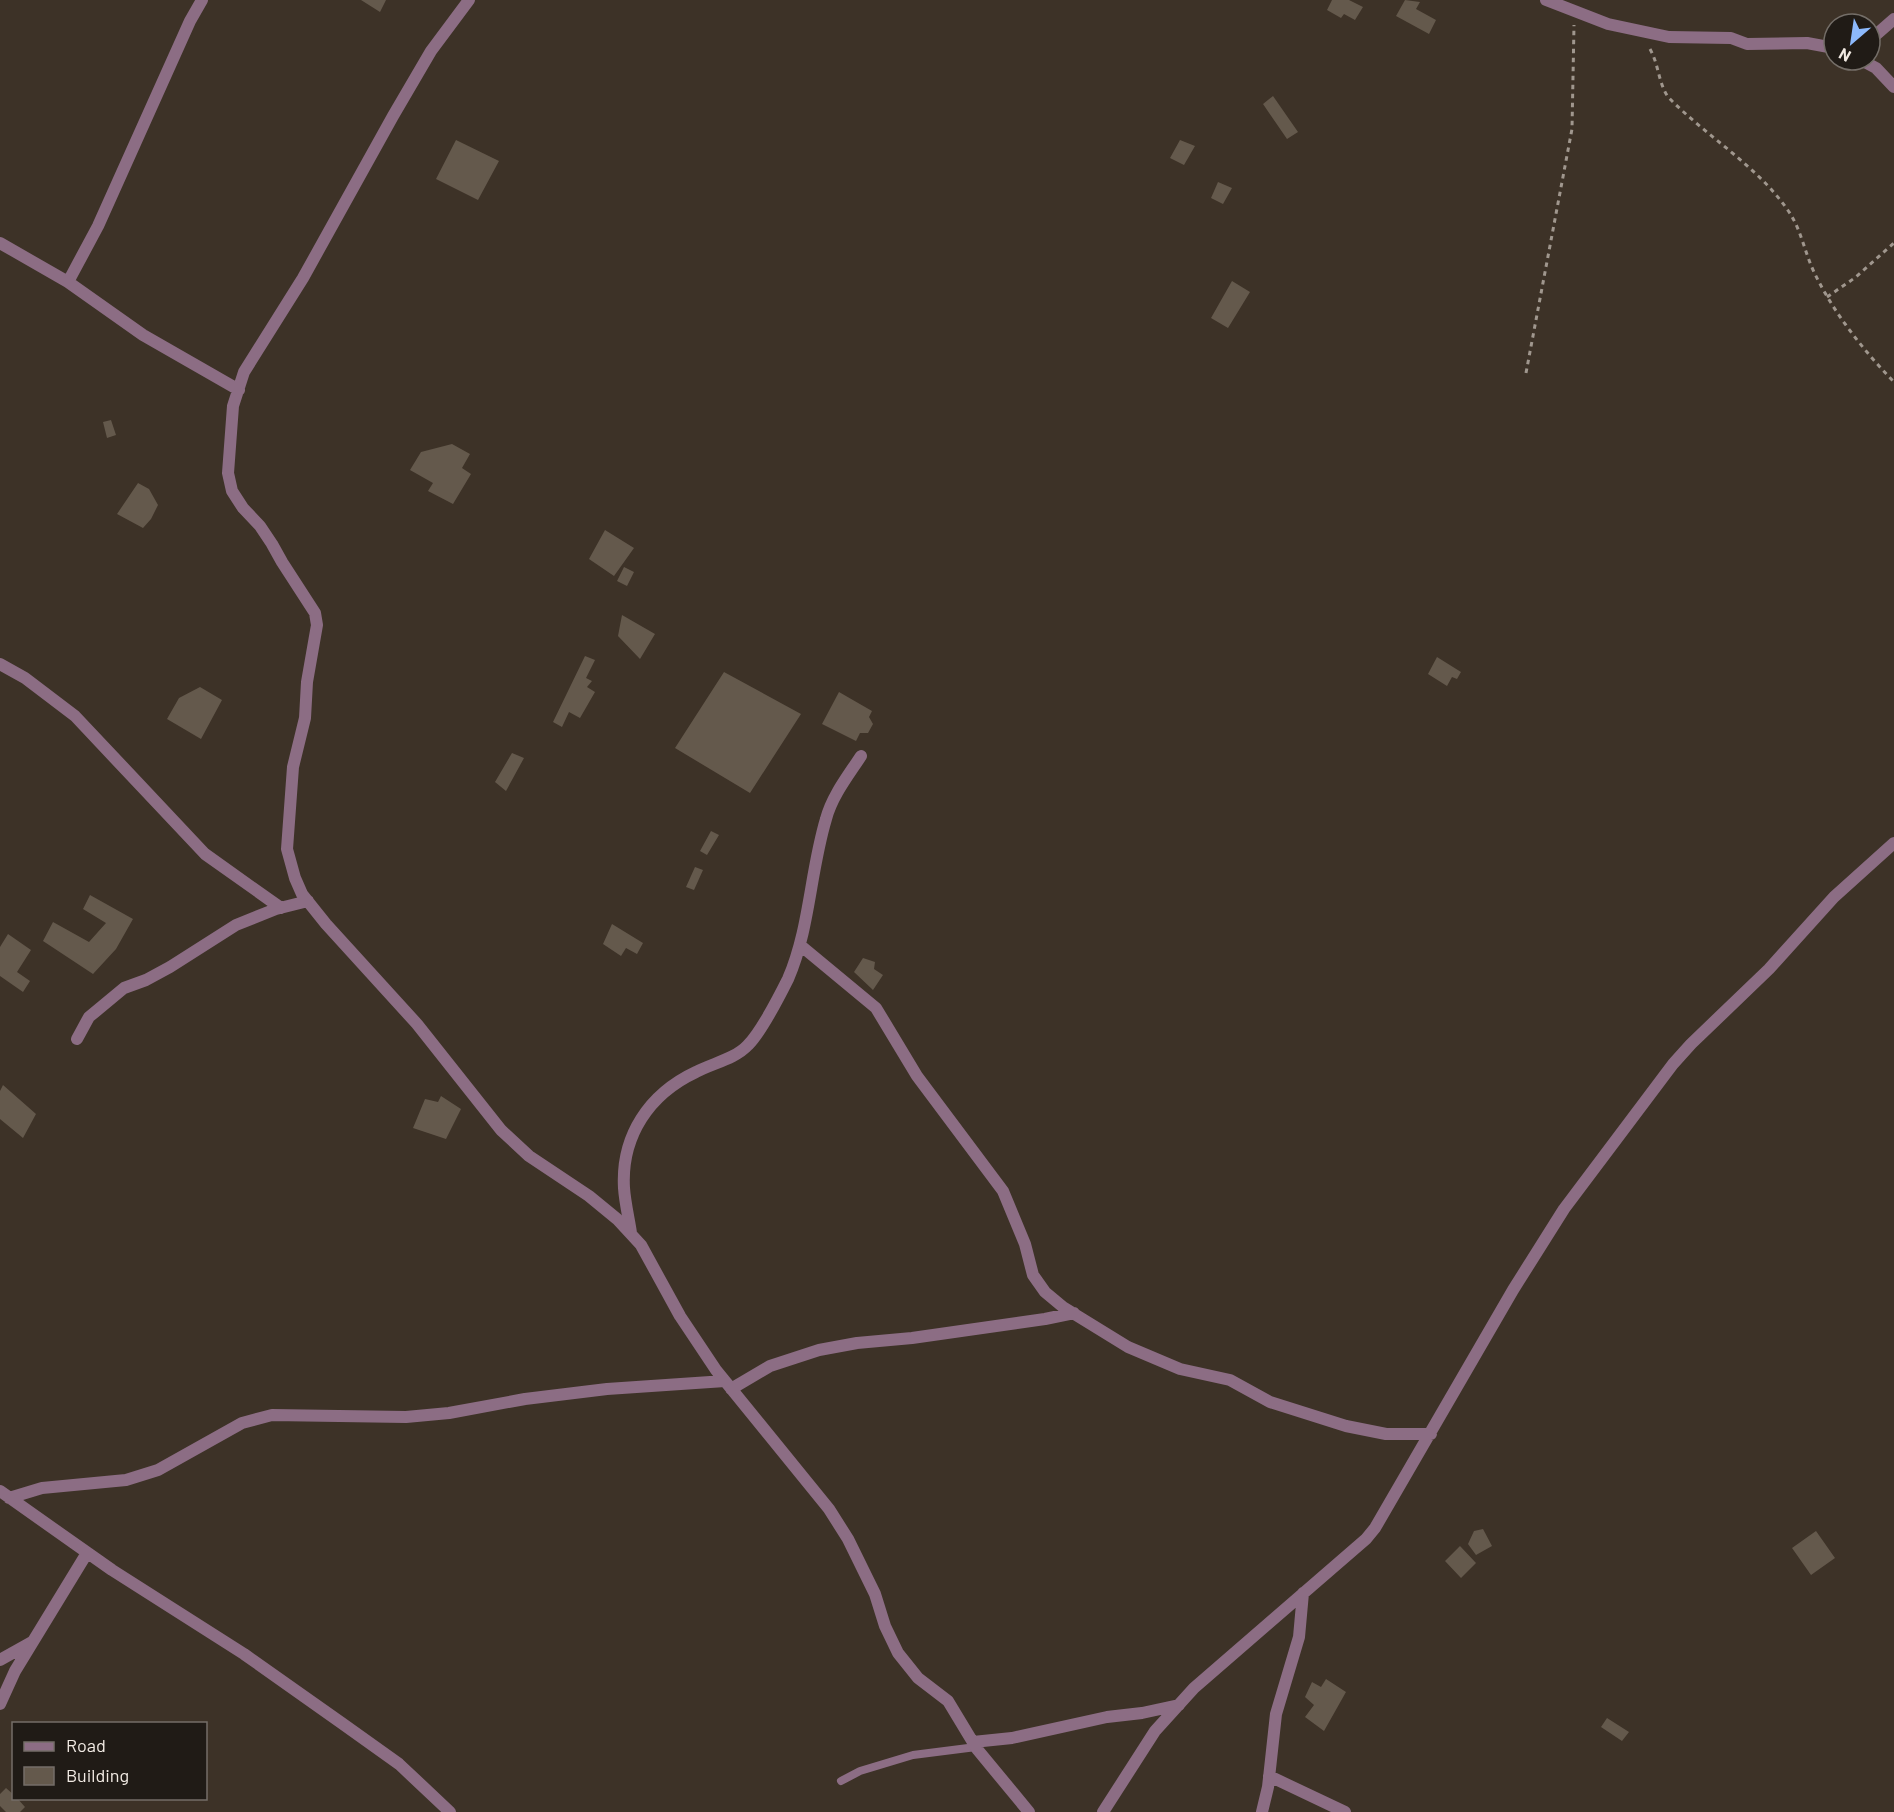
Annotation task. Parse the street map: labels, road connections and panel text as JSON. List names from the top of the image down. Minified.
{"legend":["Road","Building"],"north":"bottom left"}
